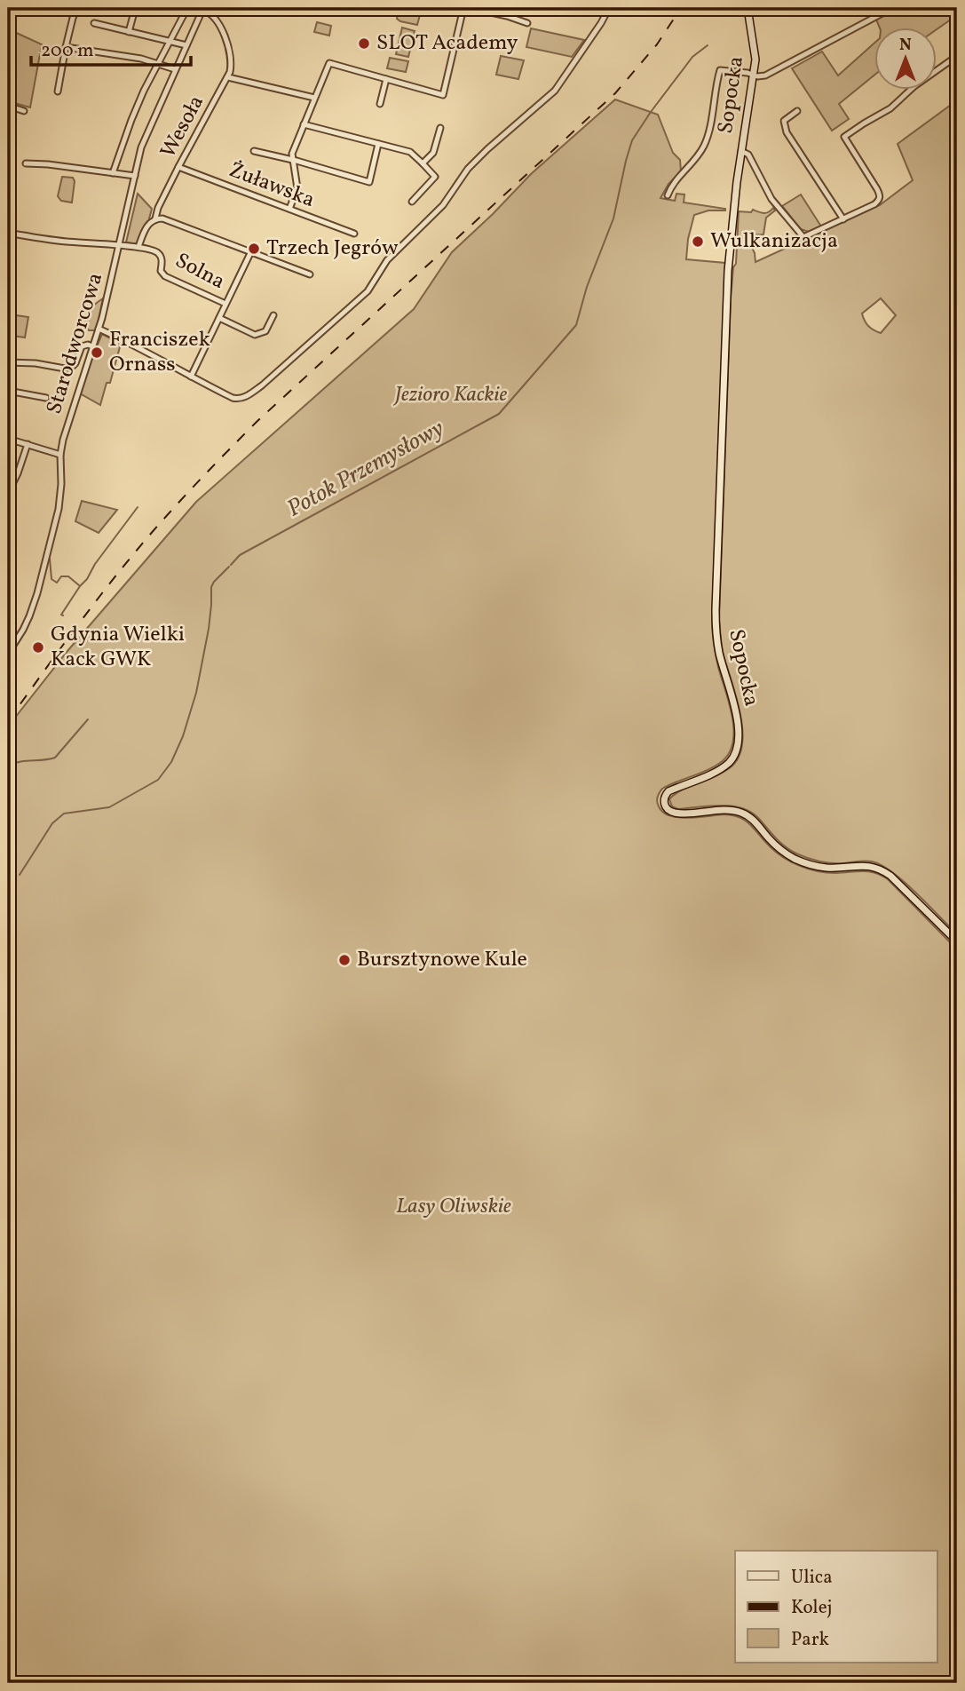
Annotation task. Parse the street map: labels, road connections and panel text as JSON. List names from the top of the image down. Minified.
{"streets":{"main road":["Sopocka"],"street":["Wesoła","Żuławska","Solna","Starodworcowa"]},"crossings":[["Wesoła","Żuławska"],["Wesoła","Solna"],["Wesoła","Starodworcowa"]],"water":["Potok Przemysłowy"],"parks":["Jezioro Kackie","Lasy Oliwskie"],"places":["SLOT Academy","Wulkanizacja","Trzech Jegrów","Franciszek Ornass","Gdynia Wielki Kack GWK","Bursztynowe Kule"],"legend":["Ulica","Kolej","Park"],"scale_bar":"200 m","north":"top"}
